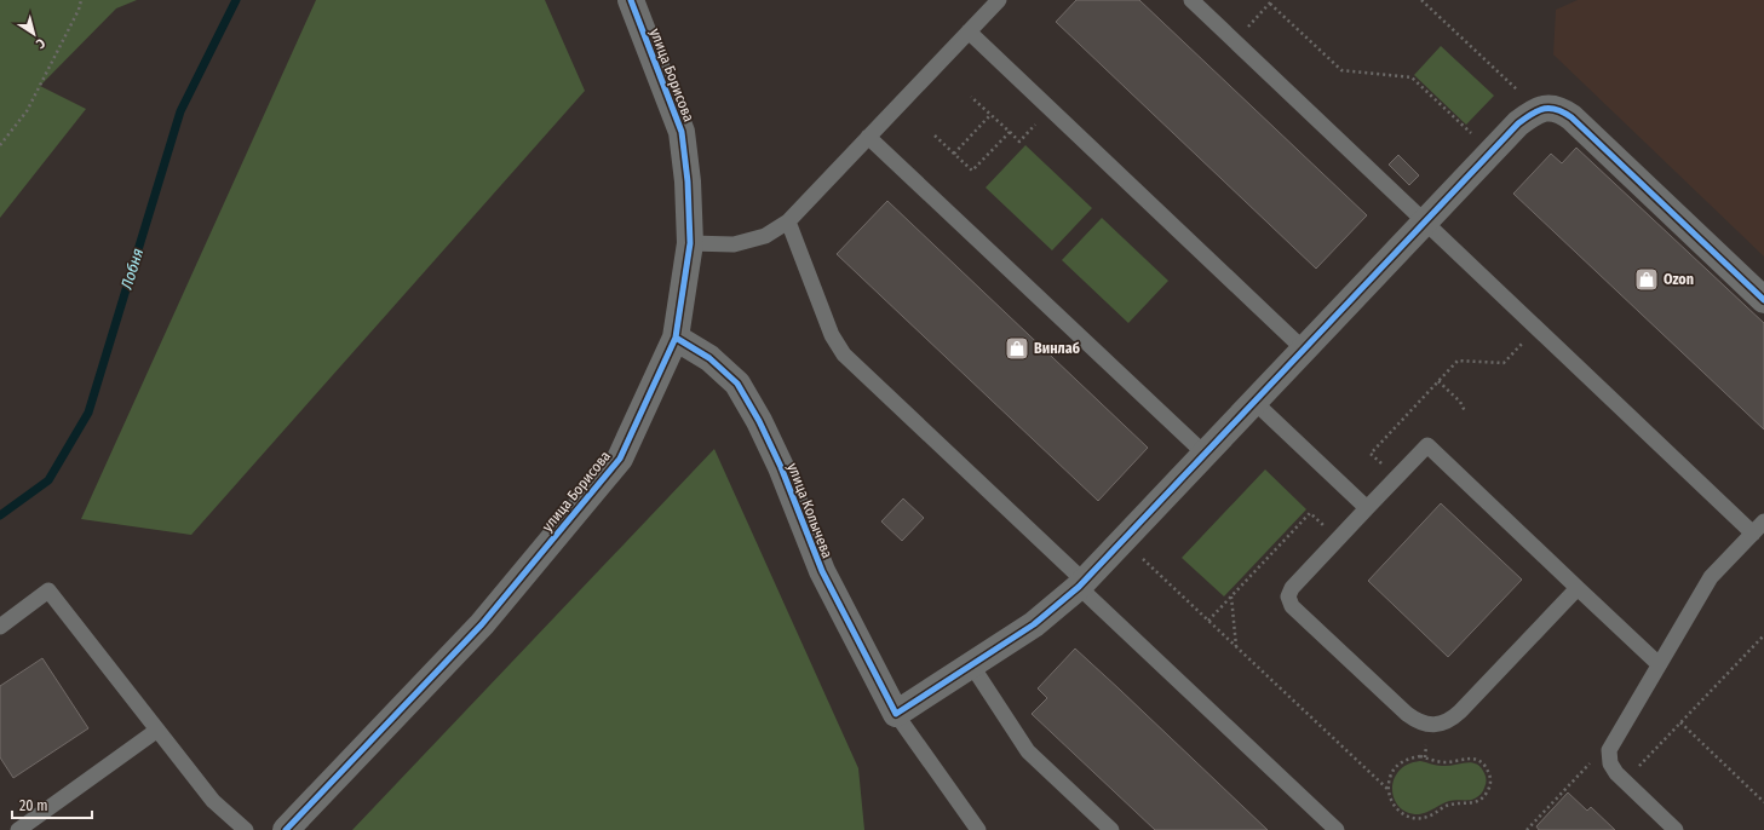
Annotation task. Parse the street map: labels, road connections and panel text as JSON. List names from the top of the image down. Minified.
{"streets":{"street":["улица Борисова","улица Колычева"]},"crossings":[["улица Борисова","улица Колычева"]],"water":["Лобня"],"places":{"shop":["Ozon","Винлаб"]},"scale_bar":"20 m","north":"bottom right"}
